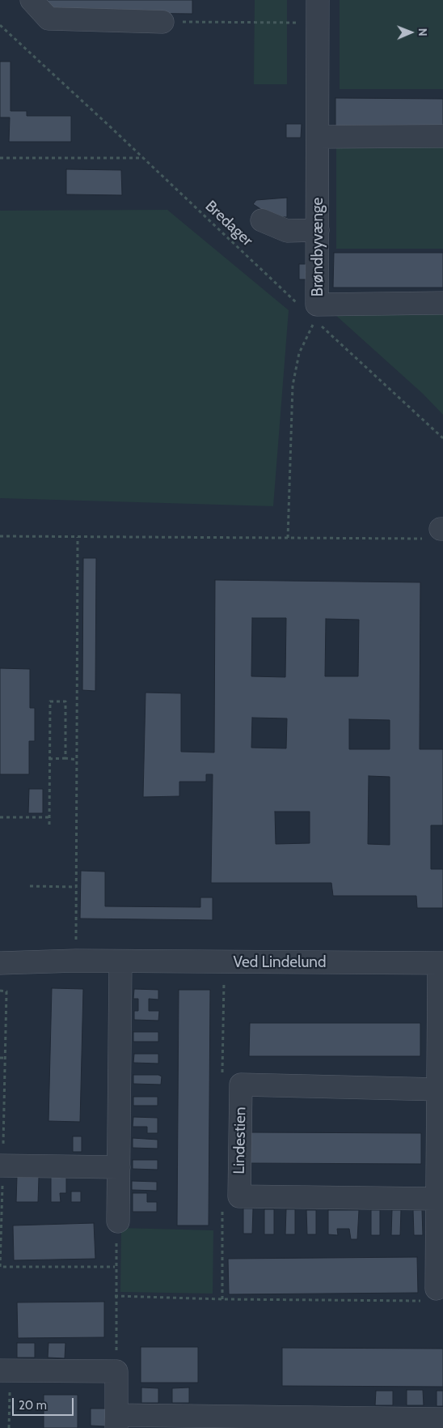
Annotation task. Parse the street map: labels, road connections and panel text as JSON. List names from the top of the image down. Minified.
{"streets":{"street":["Brøndbyvænge","Ved Lindelund","Lindestien"],"path":["Bredager"]},"crossings":[["Bredager","Brøndbyvænge"],["Ved Lindelund","Lindestien"]],"scale_bar":"20 m","north":"right"}
